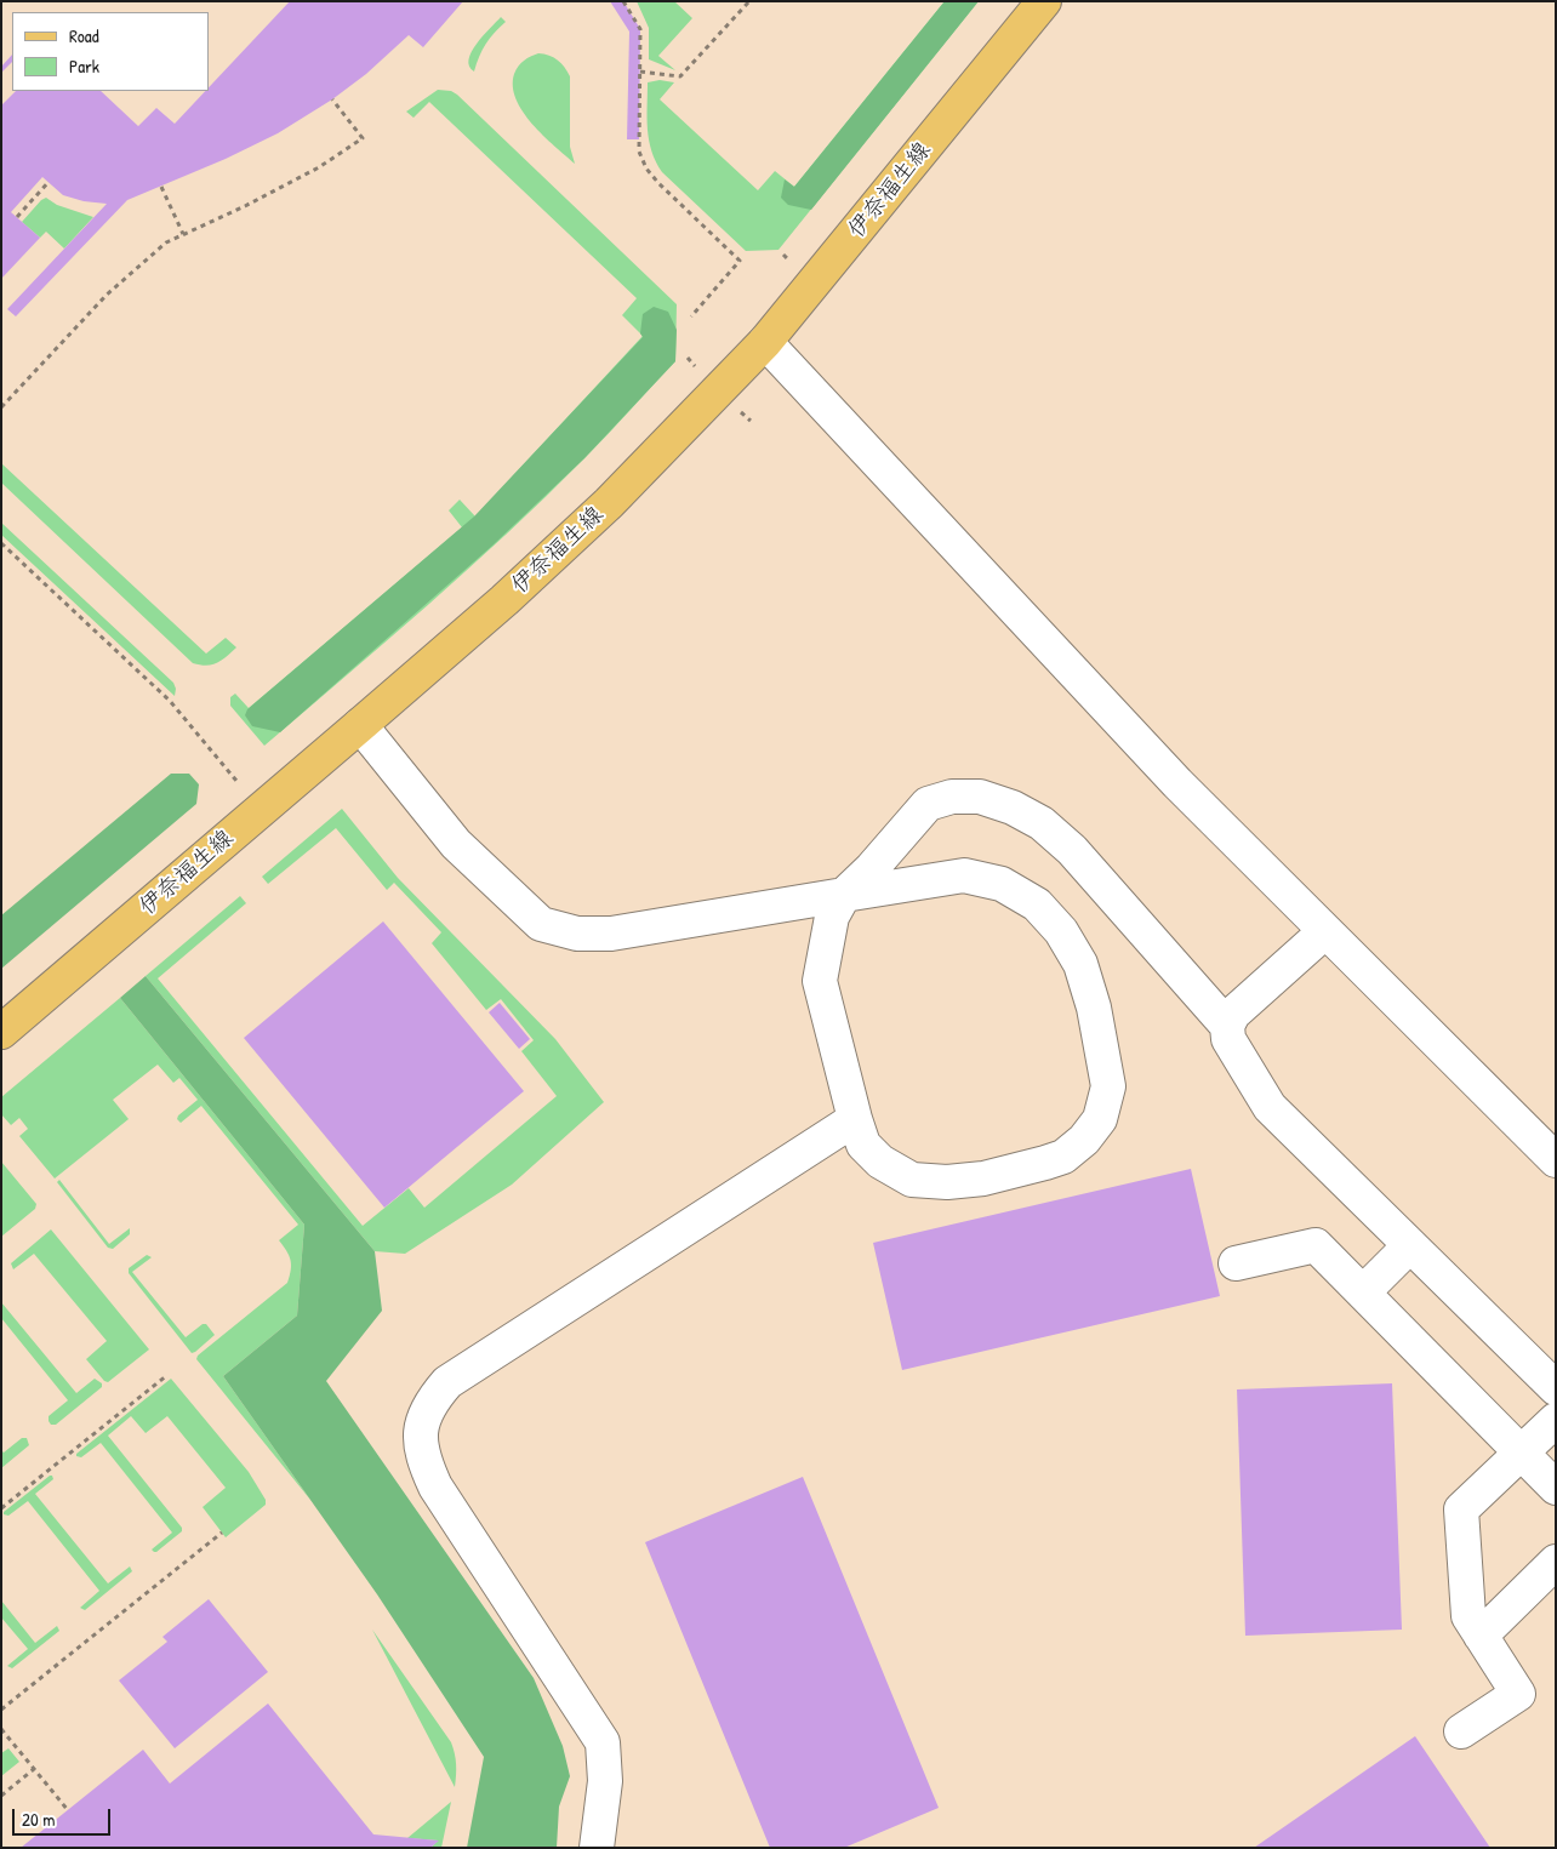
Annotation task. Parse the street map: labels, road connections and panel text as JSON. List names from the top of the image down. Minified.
{"streets":{"main road":["伊奈福生線"]},"legend":["Road","Park"],"scale_bar":"20 m"}
